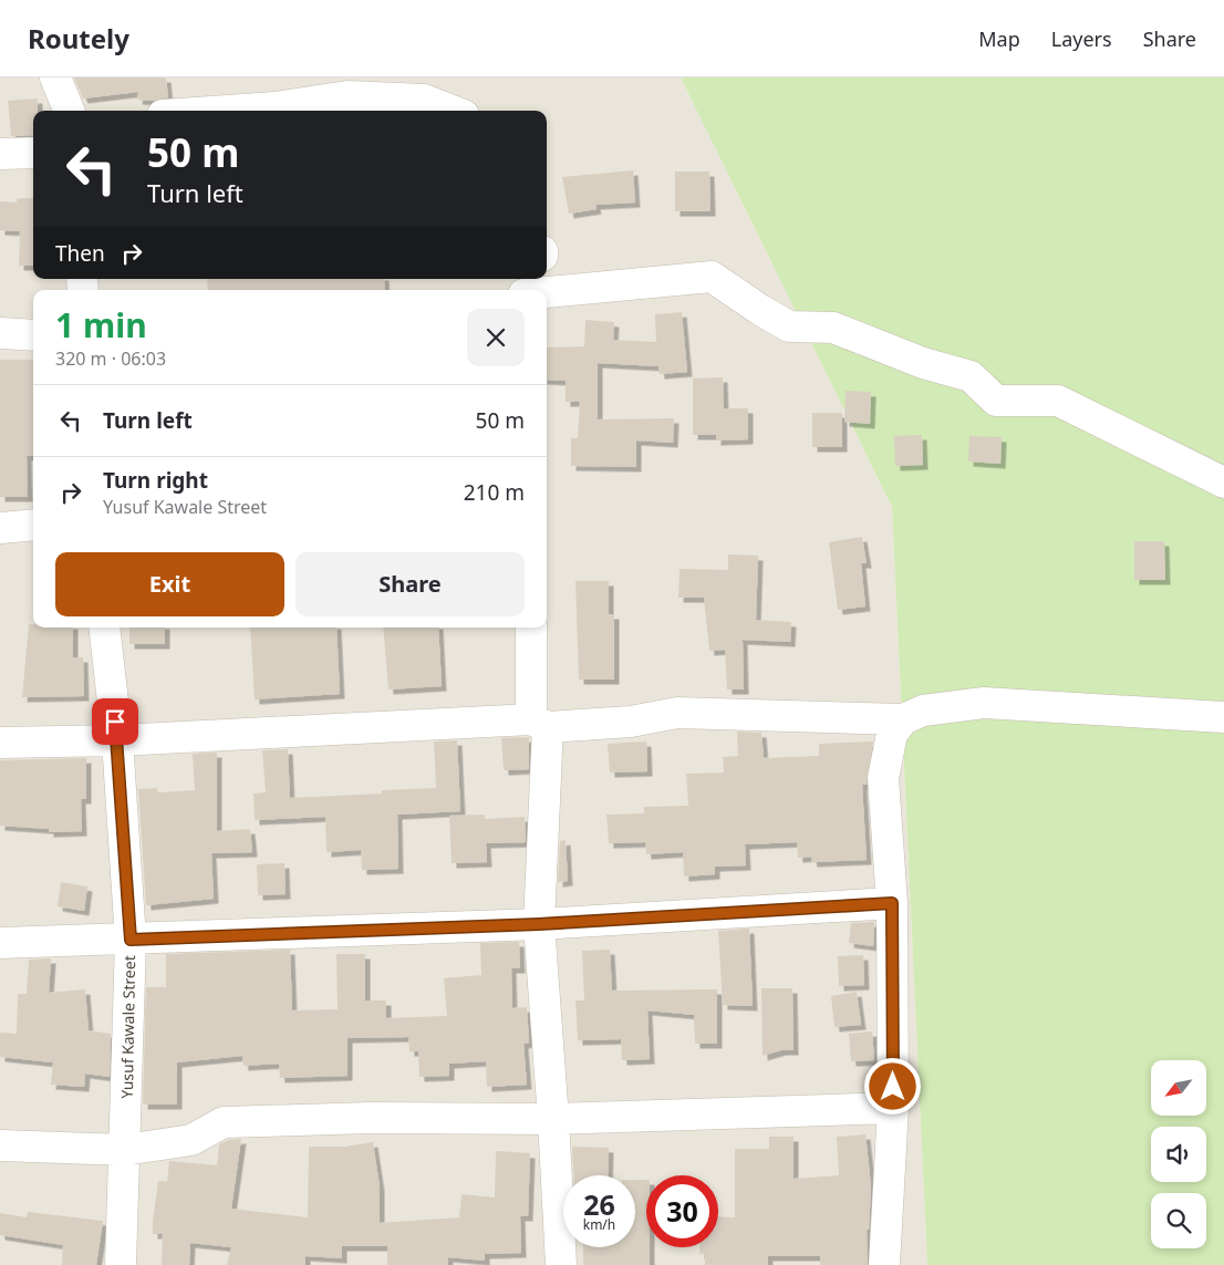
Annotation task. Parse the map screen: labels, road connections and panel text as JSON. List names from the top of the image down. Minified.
{"streets":{"street":["Yusuf Kawale Street"]},"north":"bottom left","page":{"header":"Routely","nav":["Map","Layers","Share"],"turn":["50 m","Turn left"],"then":"Then","heading":["1 min","320 m · 06:03"],"list":[{"name":"Turn left","value":"50 m"},{"name":"Turn right","note":"Yusuf Kawale Street","value":"210 m"}],"buttons":["Exit","Share"],"speed":"26 km/h","limit":"30"}}
